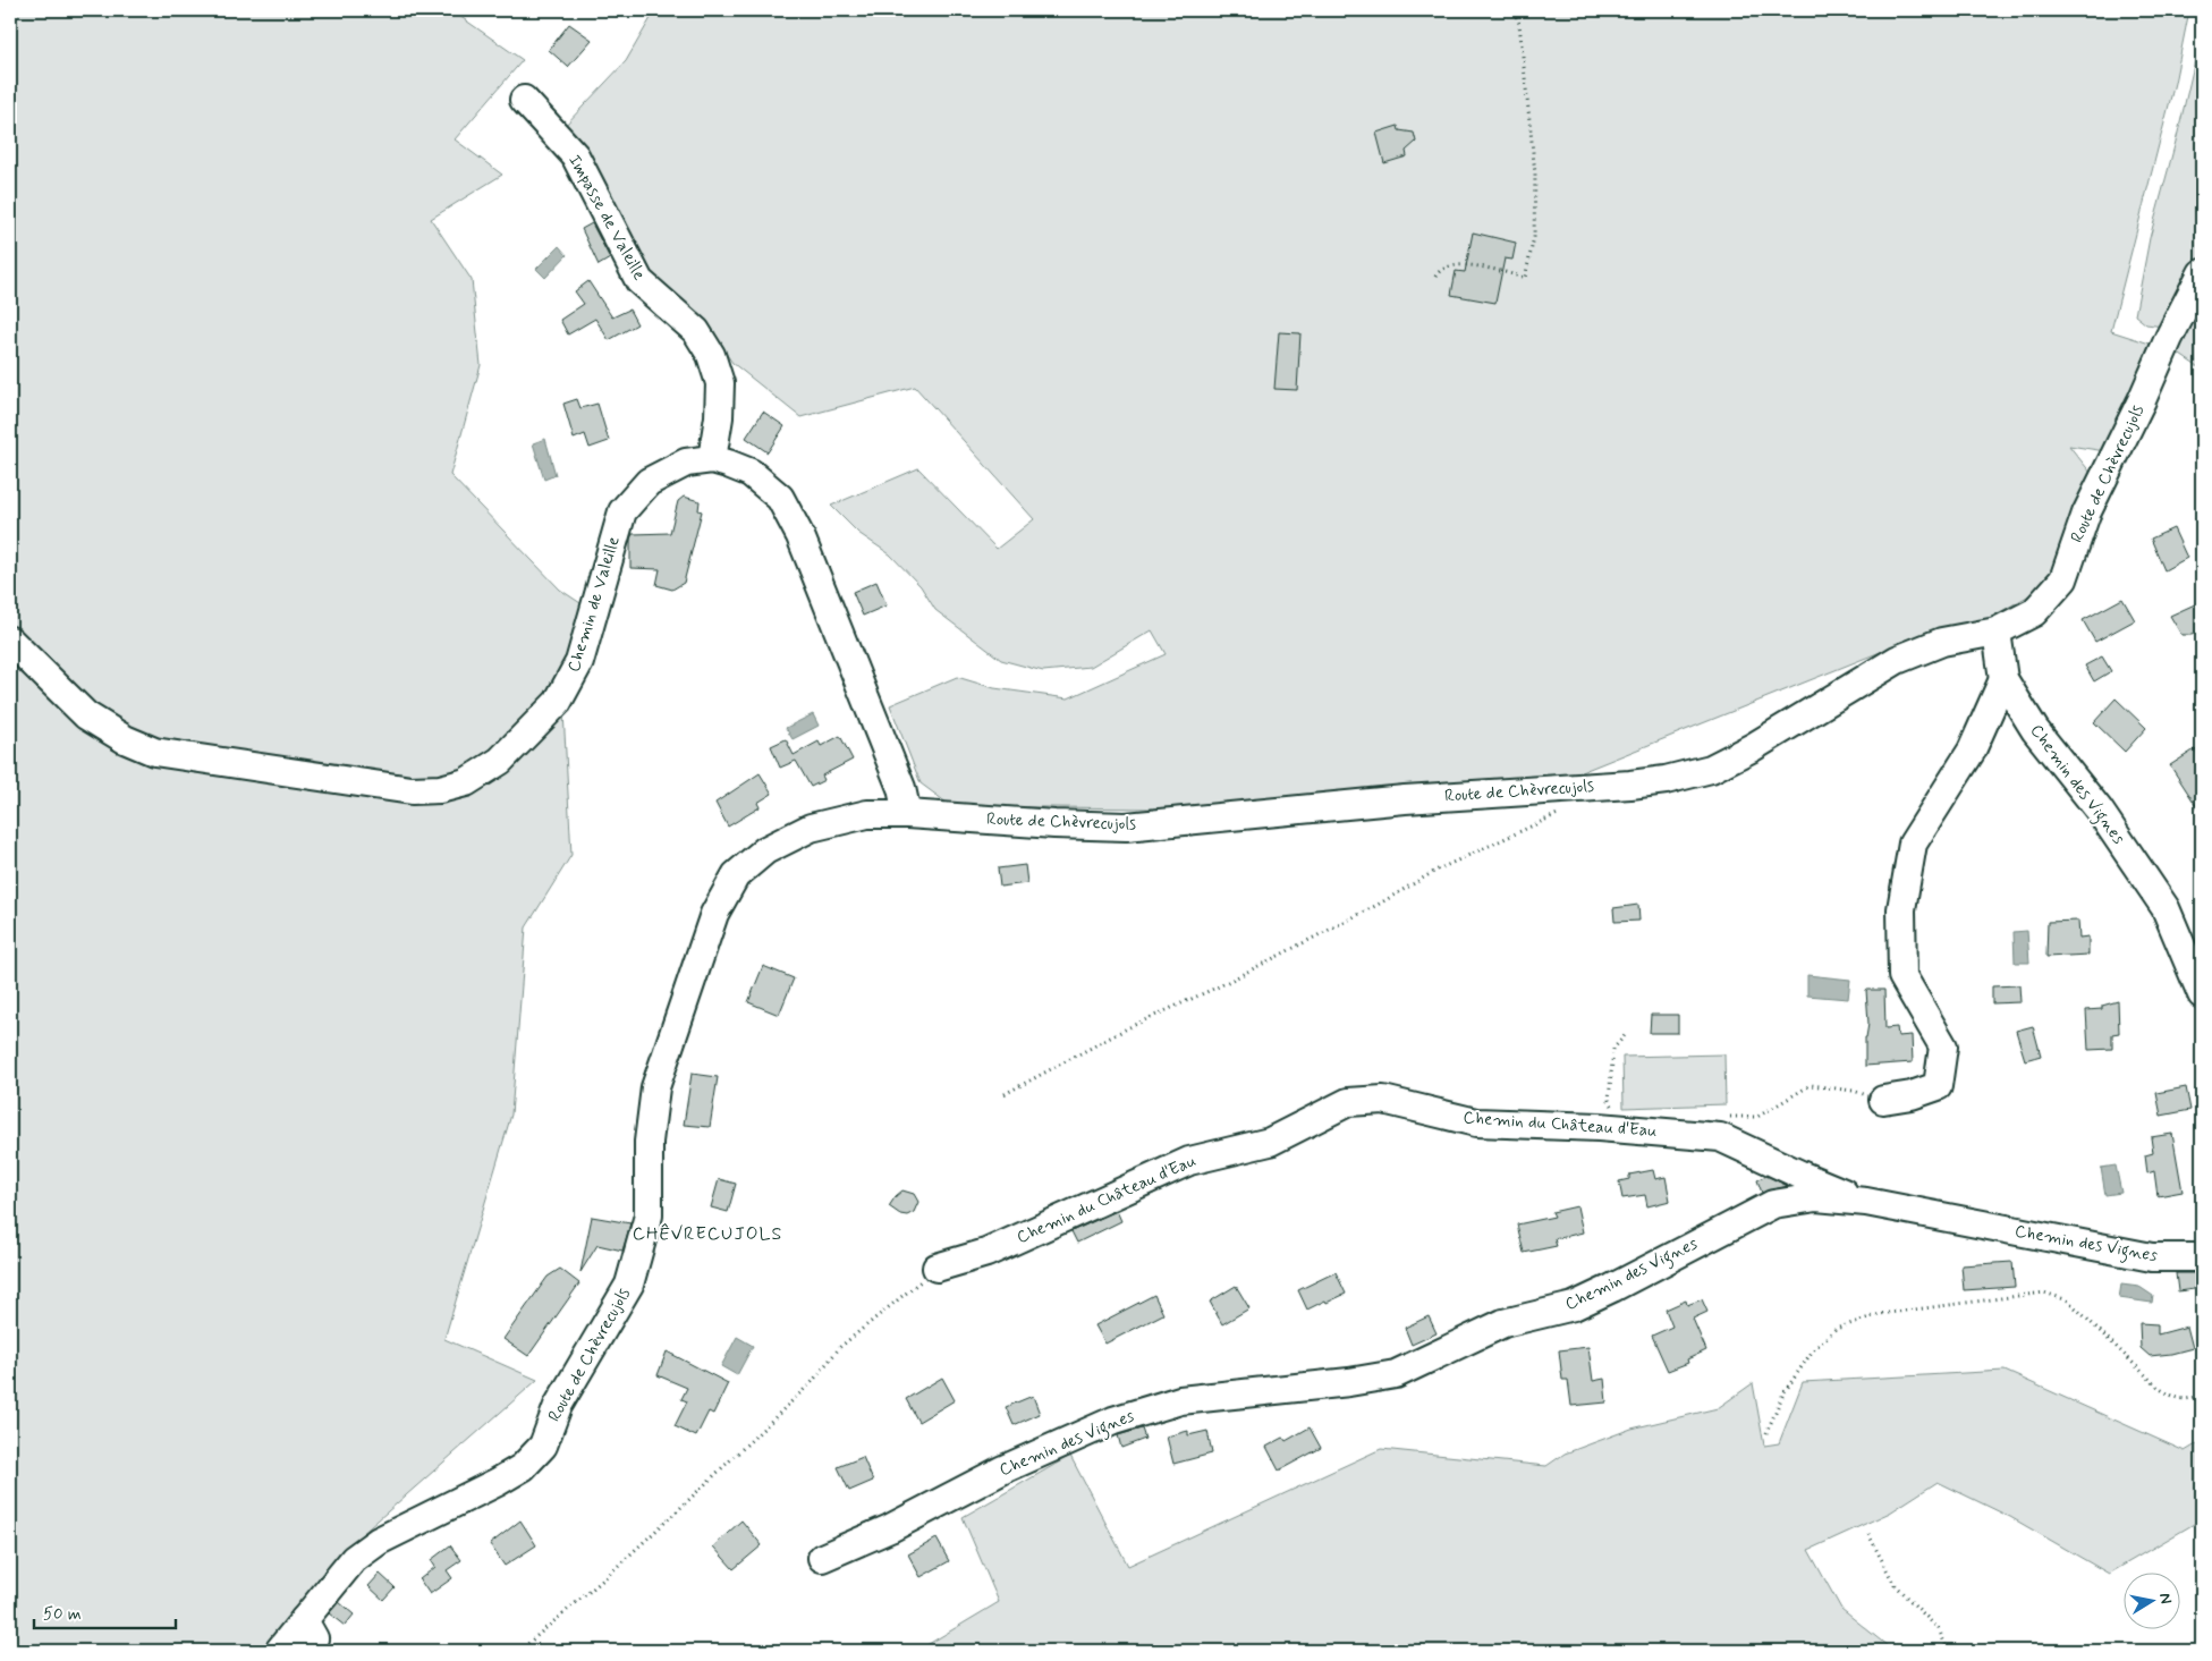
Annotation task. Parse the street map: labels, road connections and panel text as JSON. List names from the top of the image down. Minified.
{"streets":{"street":["Impasse de Valeille","Route de Chèvrecujols","Chemin de Valeille","Chemin des Vignes","Chemin du Château d'Eau"]},"crossings":[["Impasse de Valeille","Chemin de Valeille"],["Route de Chèvrecujols","Chemin de Valeille"],["Route de Chèvrecujols","Chemin des Vignes"],["Chemin des Vignes","Chemin du Château d'Eau"]],"districts":["CHÊVRECUJOLS"],"scale_bar":"50 m","north":"right"}
